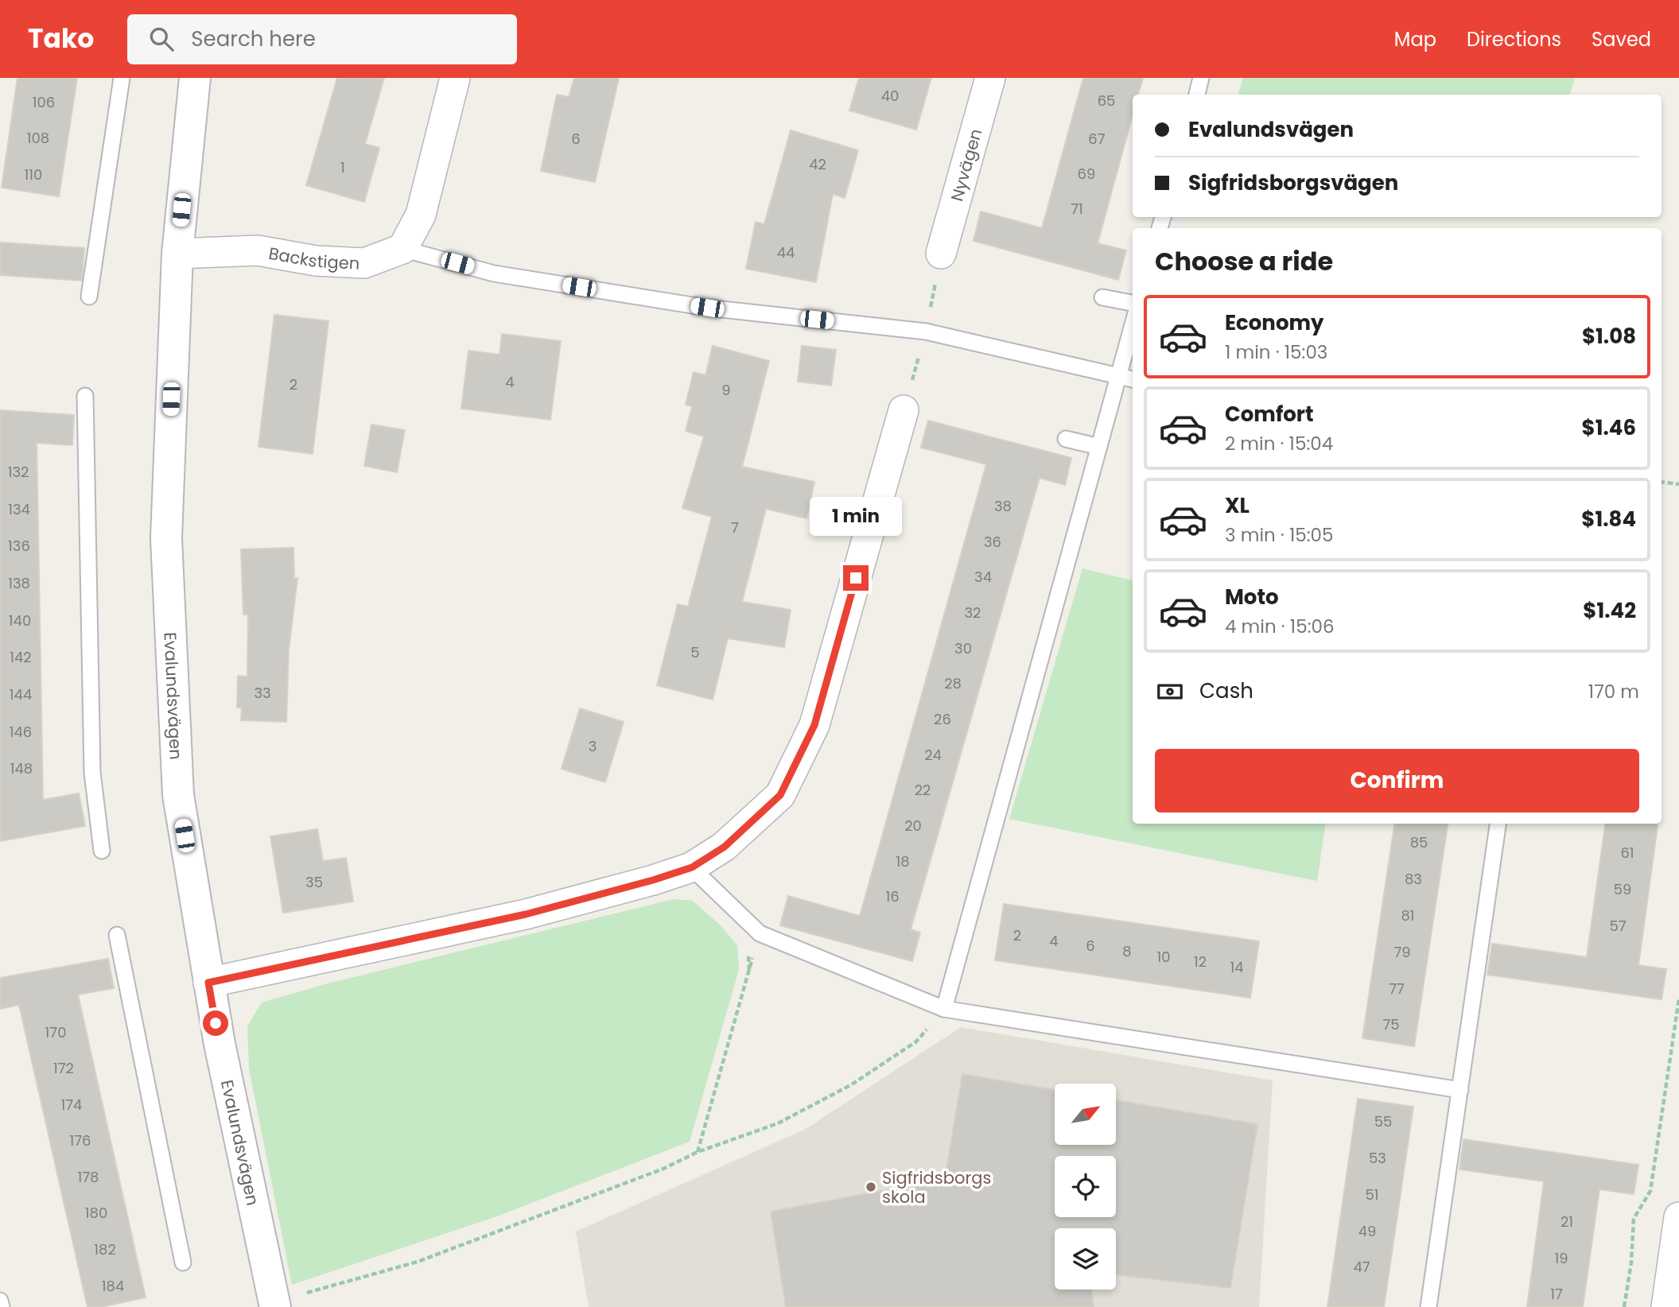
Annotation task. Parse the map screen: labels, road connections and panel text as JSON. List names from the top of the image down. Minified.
{"streets":{"street":["Nyvägen","Backstigen","Evalundsvägen"]},"crossings":[["Backstigen","Evalundsvägen"]],"places":["Sigfridsborgs skola"],"house_numbers":["40","65","106","108","6","67","42","1","69","110","71","44","4","2","9","132","38","134","7","36","136","34","138","32","140","30","5","142","28","33","144","26","146","3","24","148","22","20","85","61","18","83","35","59","16","81","57","2","4","6","8","79","10","12","14","77","75","170","172","174","55","176","53","178","51","180","21","49","182","19","47","184","17"],"north":"top right","page":{"header":"Tako","search":"Search here","nav":["Map","Directions","Saved"],"banner":["Evalundsvägen","Sigfridsborgsvägen"],"heading":"Choose a ride","list":[{"name":"Economy","note":"1 min · 15:03","value":"$1.08"},{"name":"Comfort","note":"2 min · 15:04","value":"$1.46"},{"name":"XL","note":"3 min · 15:05","value":"$1.84"},{"name":"Moto","note":"4 min · 15:06","value":"$1.42"}],"bubble":"1 min","pay":["Cash","170 m"],"buttons":"Confirm"}}
